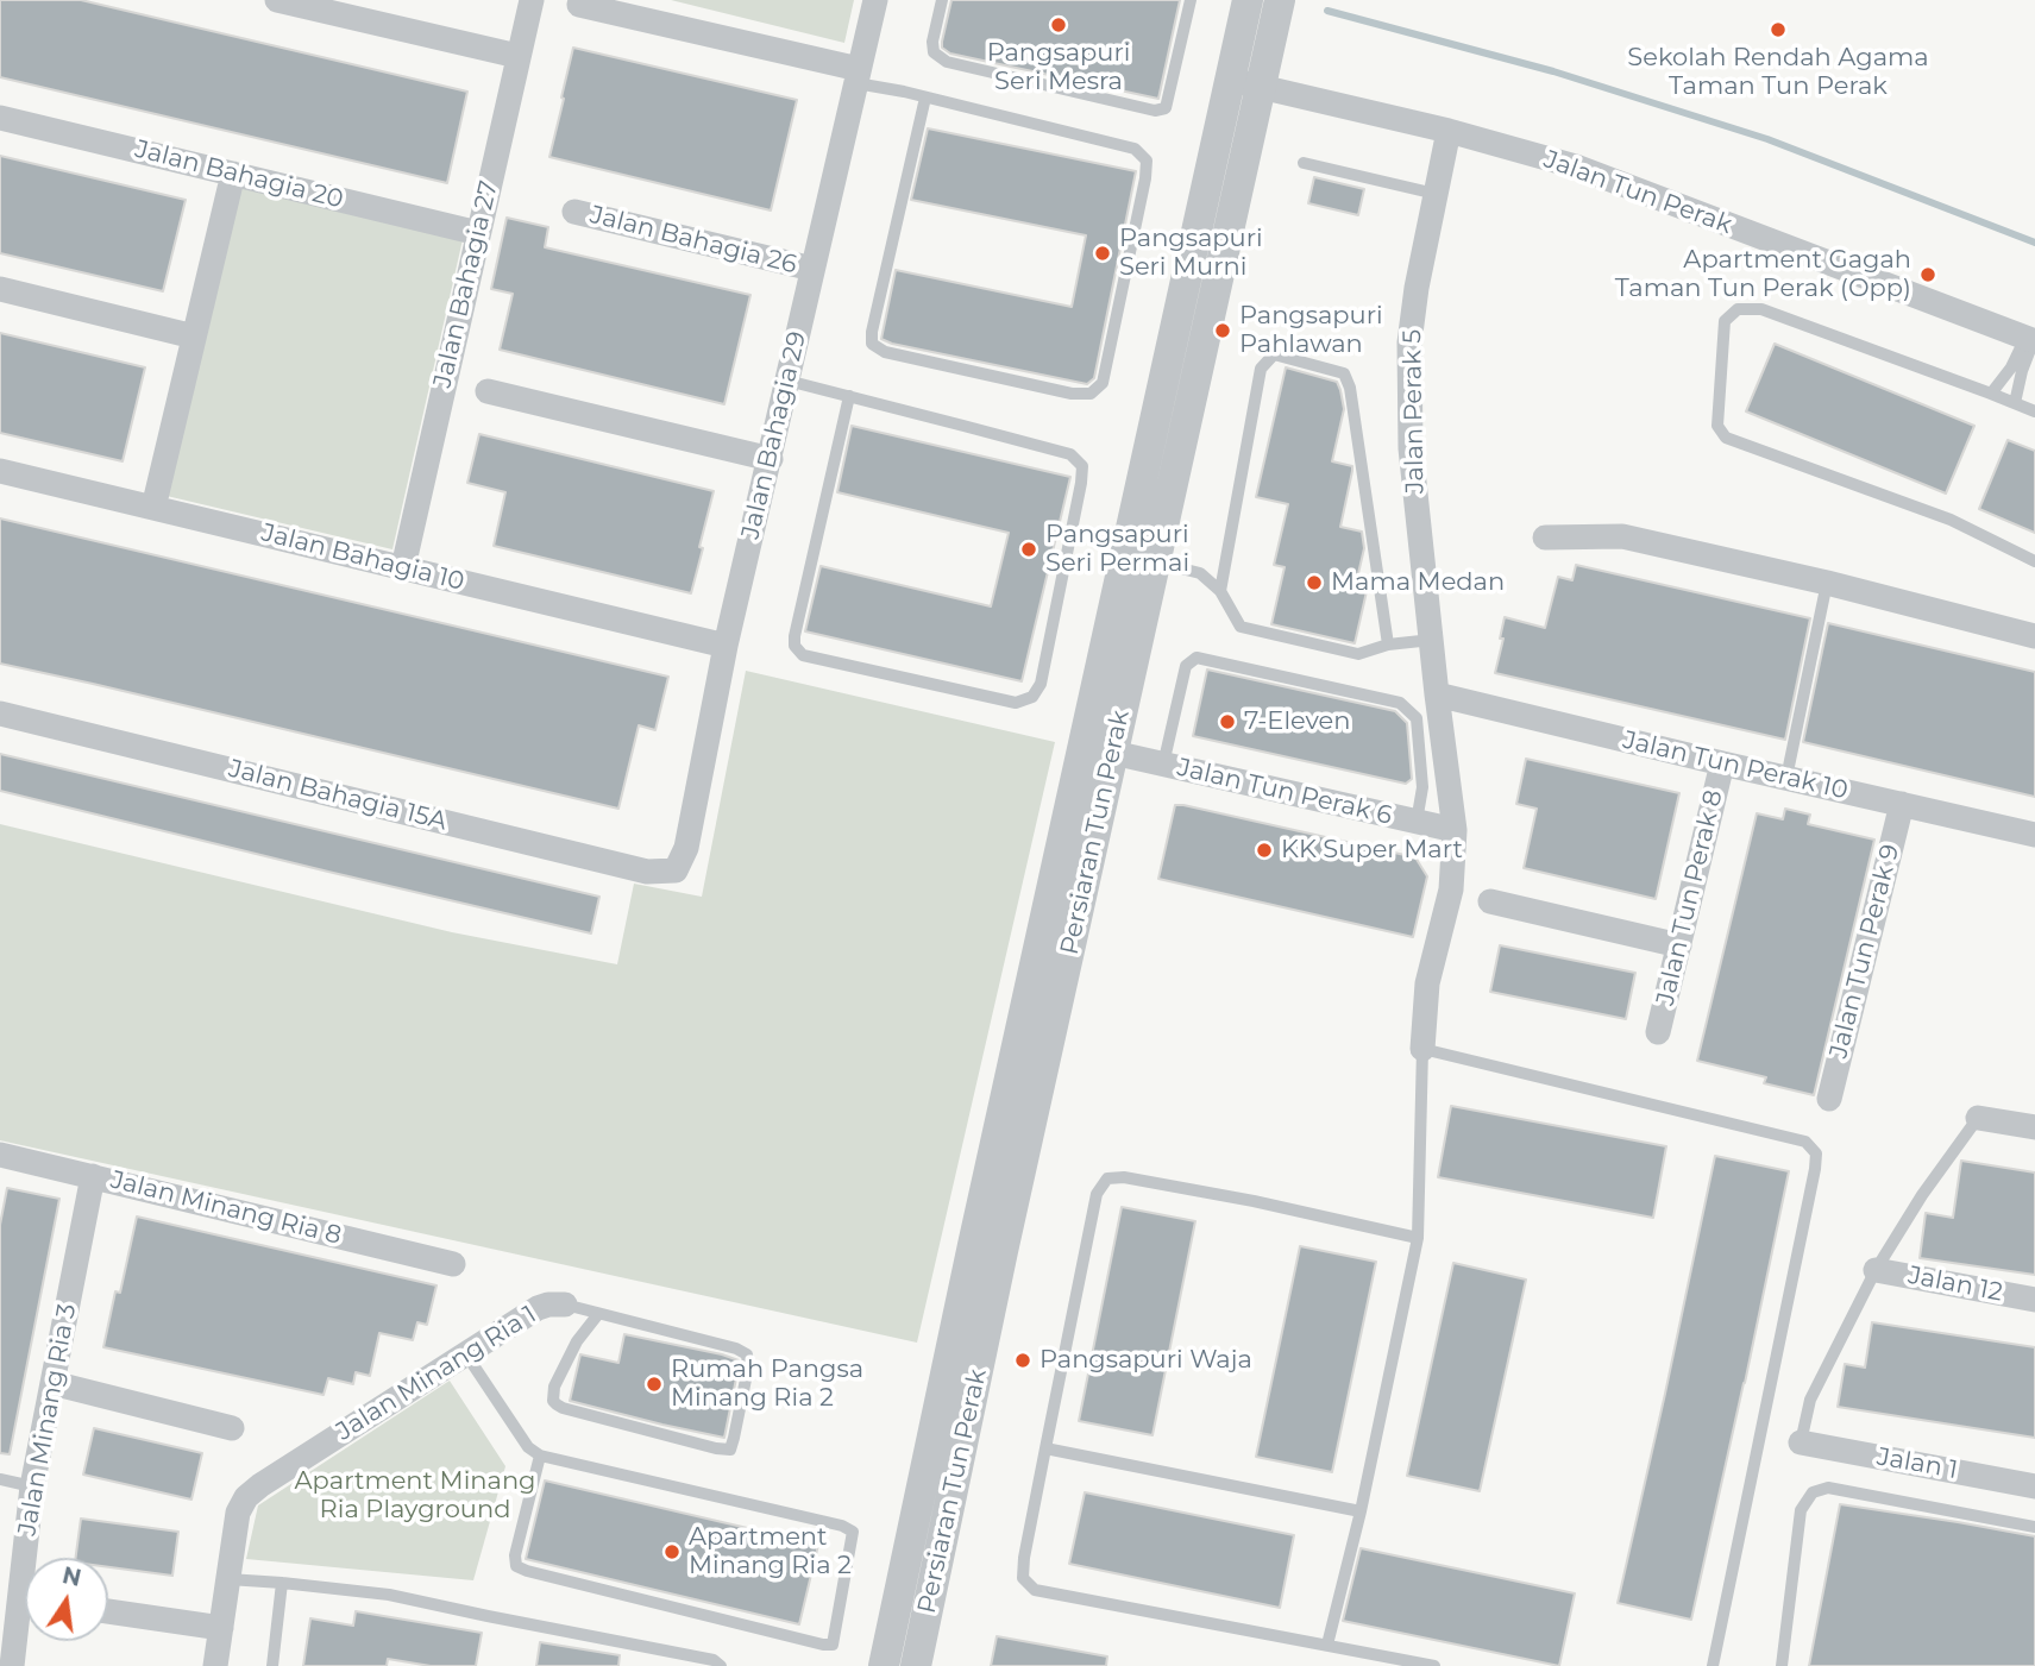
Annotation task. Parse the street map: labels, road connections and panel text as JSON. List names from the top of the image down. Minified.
{"streets":{"street":["Jalan Bahagia 20","Jalan Tun Perak","Jalan Bahagia 26","Jalan Bahagia 27","Jalan Perak 5","Jalan Bahagia 29","Jalan Bahagia 10","Jalan Tun Perak 10","Jalan Tun Perak 6","Jalan Bahagia 15A","Persiaran Tun Perak","Jalan Tun Perak 8","Jalan Tun Perak 9","Jalan Minang Ria 8","Jalan 12","Jalan Minang Ria 1","Jalan Minang Ria 3","Jalan 1"]},"crossings":[["Jalan Bahagia 20","Jalan Bahagia 27"],["Jalan Tun Perak","Jalan Perak 5"],["Jalan Tun Perak","Persiaran Tun Perak"],["Jalan Bahagia 26","Jalan Bahagia 29"],["Jalan Bahagia 27","Jalan Bahagia 10"],["Jalan Perak 5","Jalan Tun Perak 10"],["Jalan Perak 5","Jalan Tun Perak 6"],["Jalan Bahagia 29","Jalan Bahagia 10"],["Jalan Bahagia 29","Jalan Bahagia 15A"],["Jalan Tun Perak 10","Jalan Tun Perak 8"],["Jalan Tun Perak 10","Jalan Tun Perak 9"],["Jalan Tun Perak 6","Persiaran Tun Perak"],["Jalan Minang Ria 8","Jalan Minang Ria 3"]],"parks":["Apartment Minang Ria Playground"],"places":["Pangsapuri Seri Mesra","Sekolah Rendah Agama Taman Tun Perak","Pangsapuri Seri Murni","Apartment Gagah Taman Tun Perak (Opp)","Pangsapuri Pahlawan","Pangsapuri Seri Permai","Mama Medan","7-Eleven","KK Super Mart","Pangsapuri Waja","Rumah Pangsa Minang Ria 2","Apartment Minang Ria 2"],"north":"top"}
